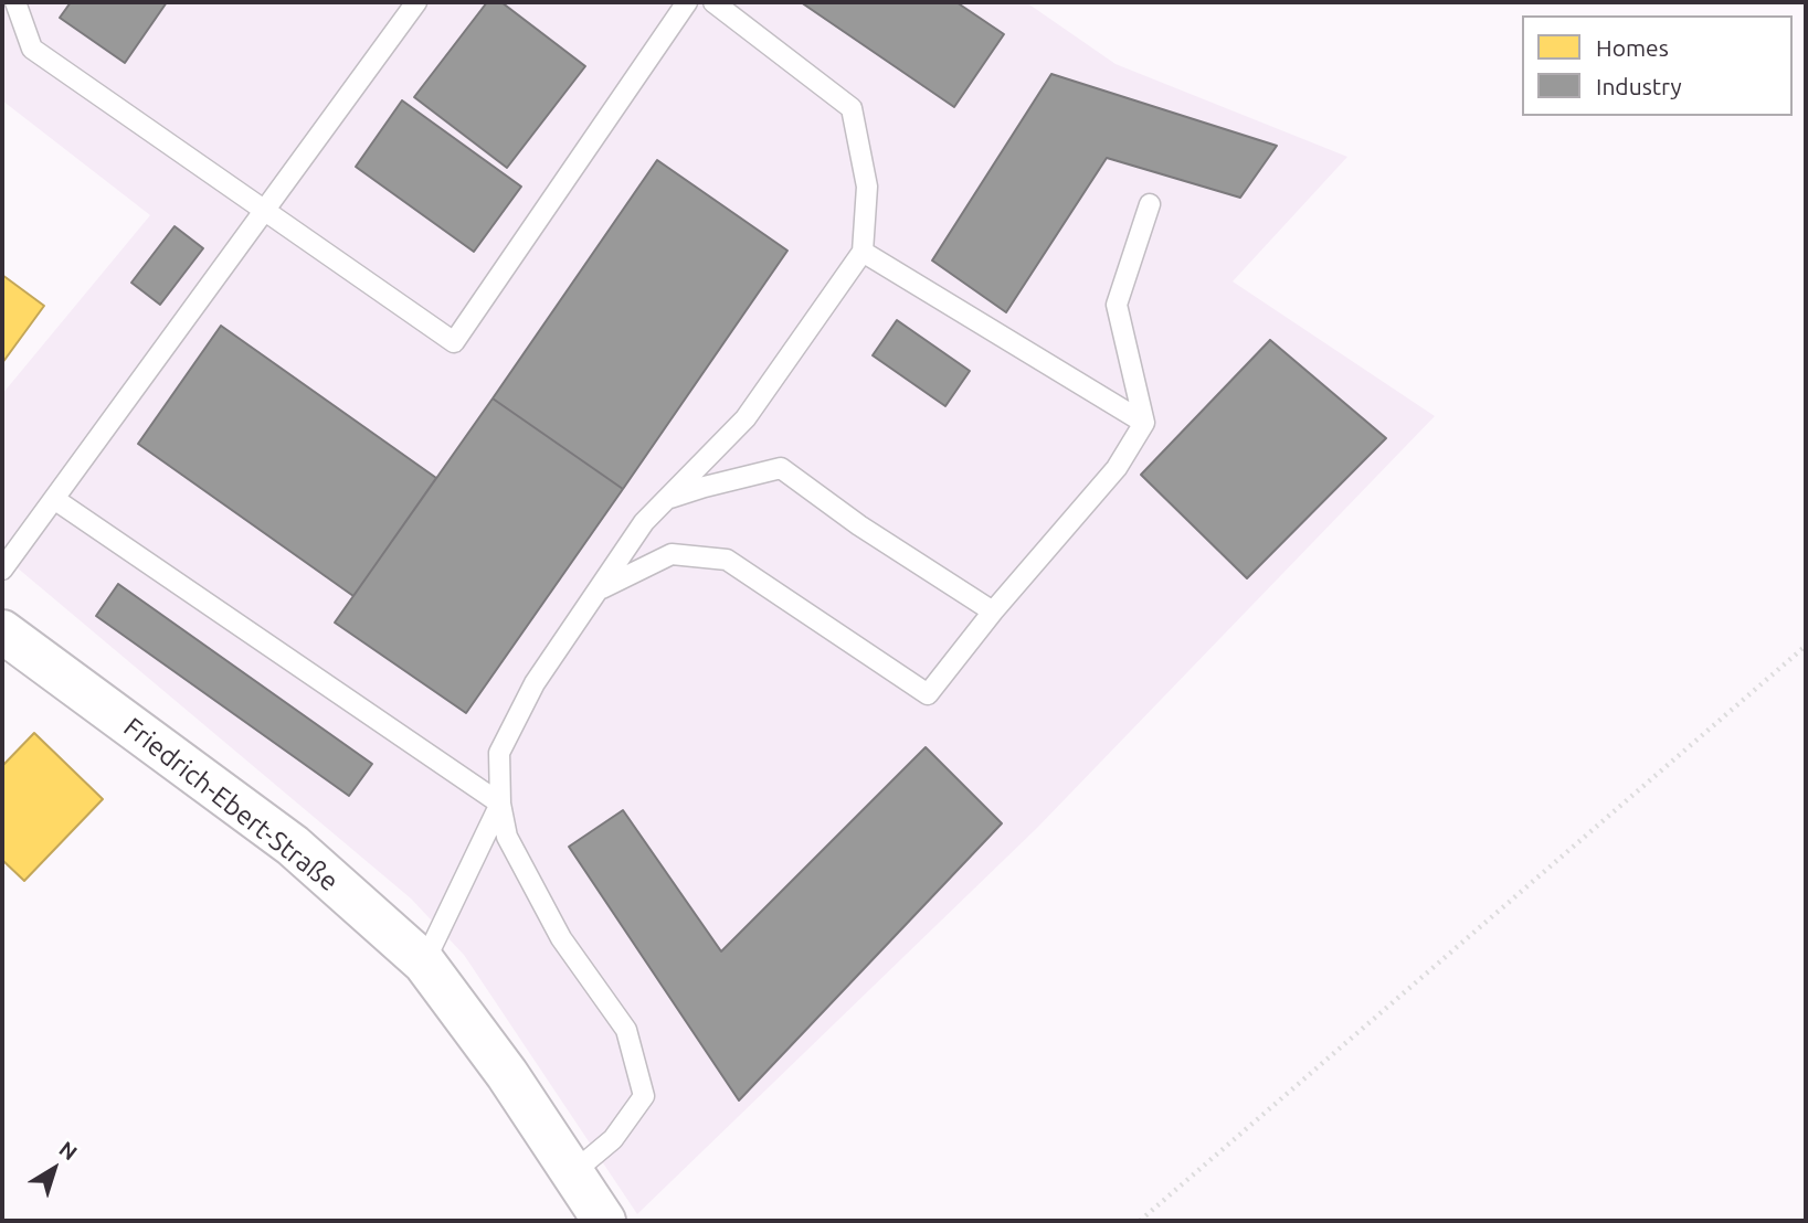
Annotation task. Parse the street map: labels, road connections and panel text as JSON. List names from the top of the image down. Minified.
{"streets":{"main road":["Friedrich-Ebert-Straße"]},"legend":["Homes","Industry"],"north":"top right"}
